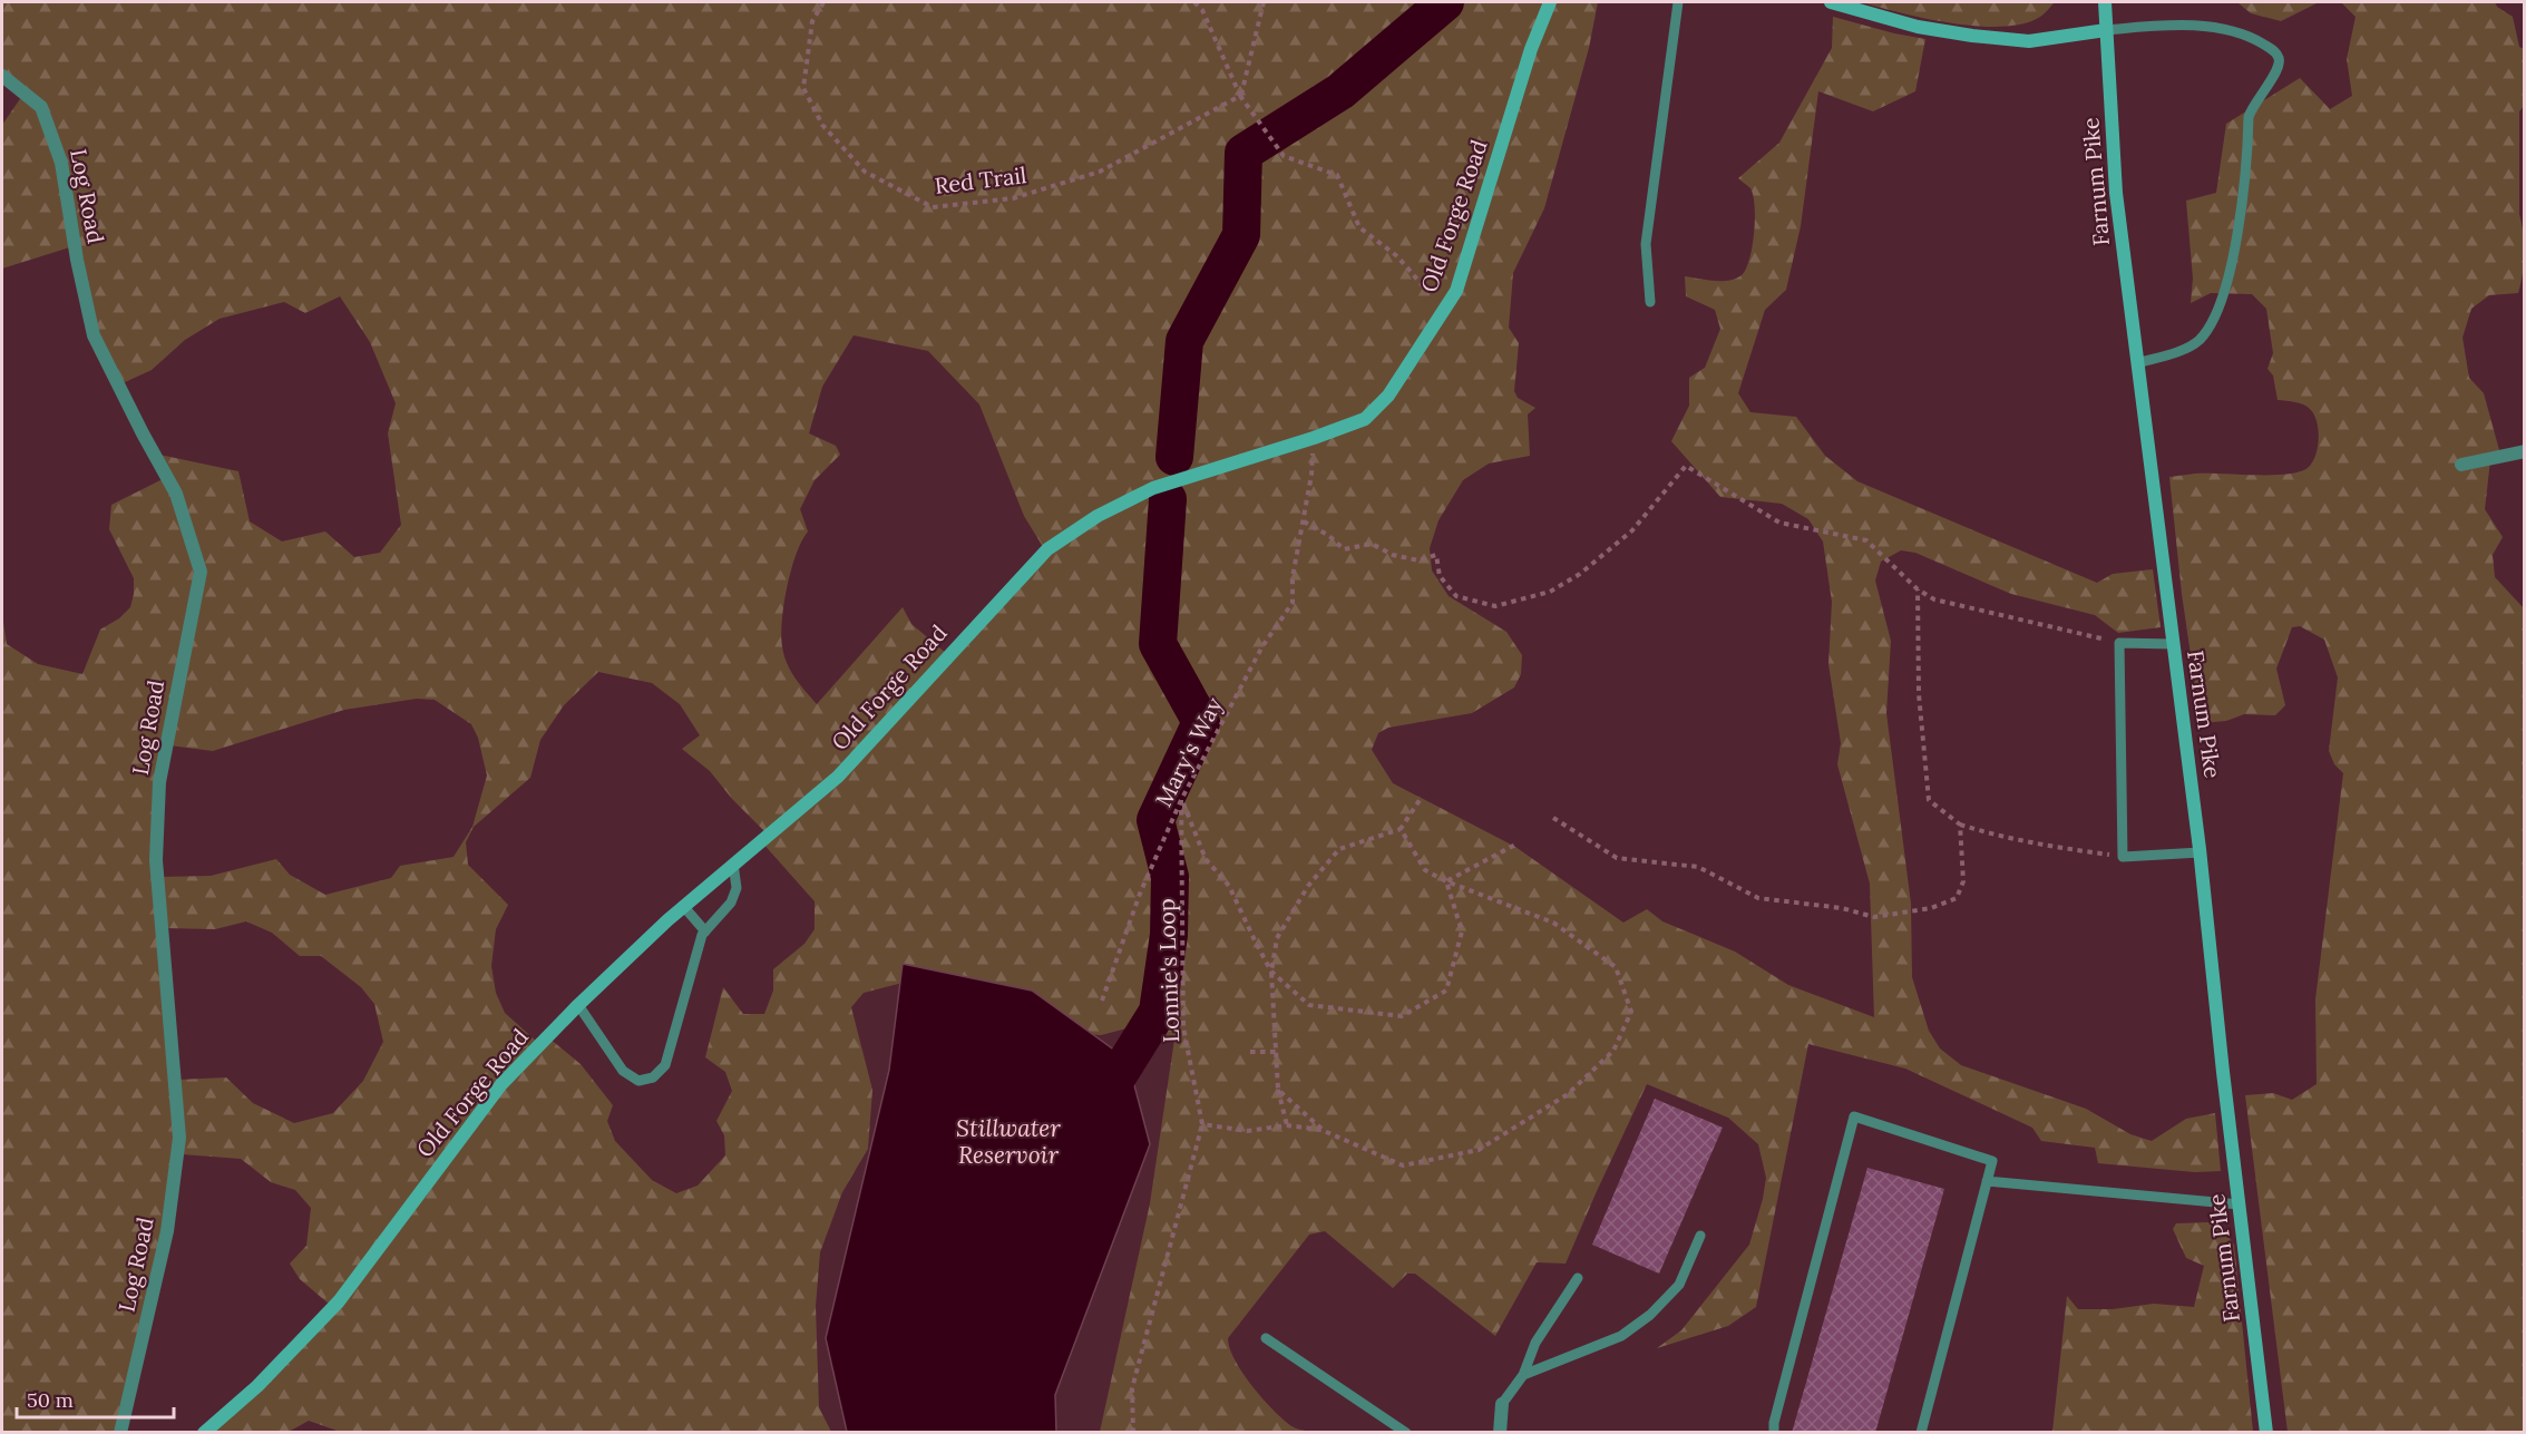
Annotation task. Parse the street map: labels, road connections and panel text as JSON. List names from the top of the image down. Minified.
{"streets":{"street":["Farnum Pike","Log Road","Old Forge Road"],"path":["Red Trail","Mary's Way","Lonnie's Loop"]},"crossings":[["Old Forge Road","Mary's Way"],["Mary's Way","Lonnie's Loop"]],"water":["Stillwater Reservoir"],"scale_bar":"50 m"}
